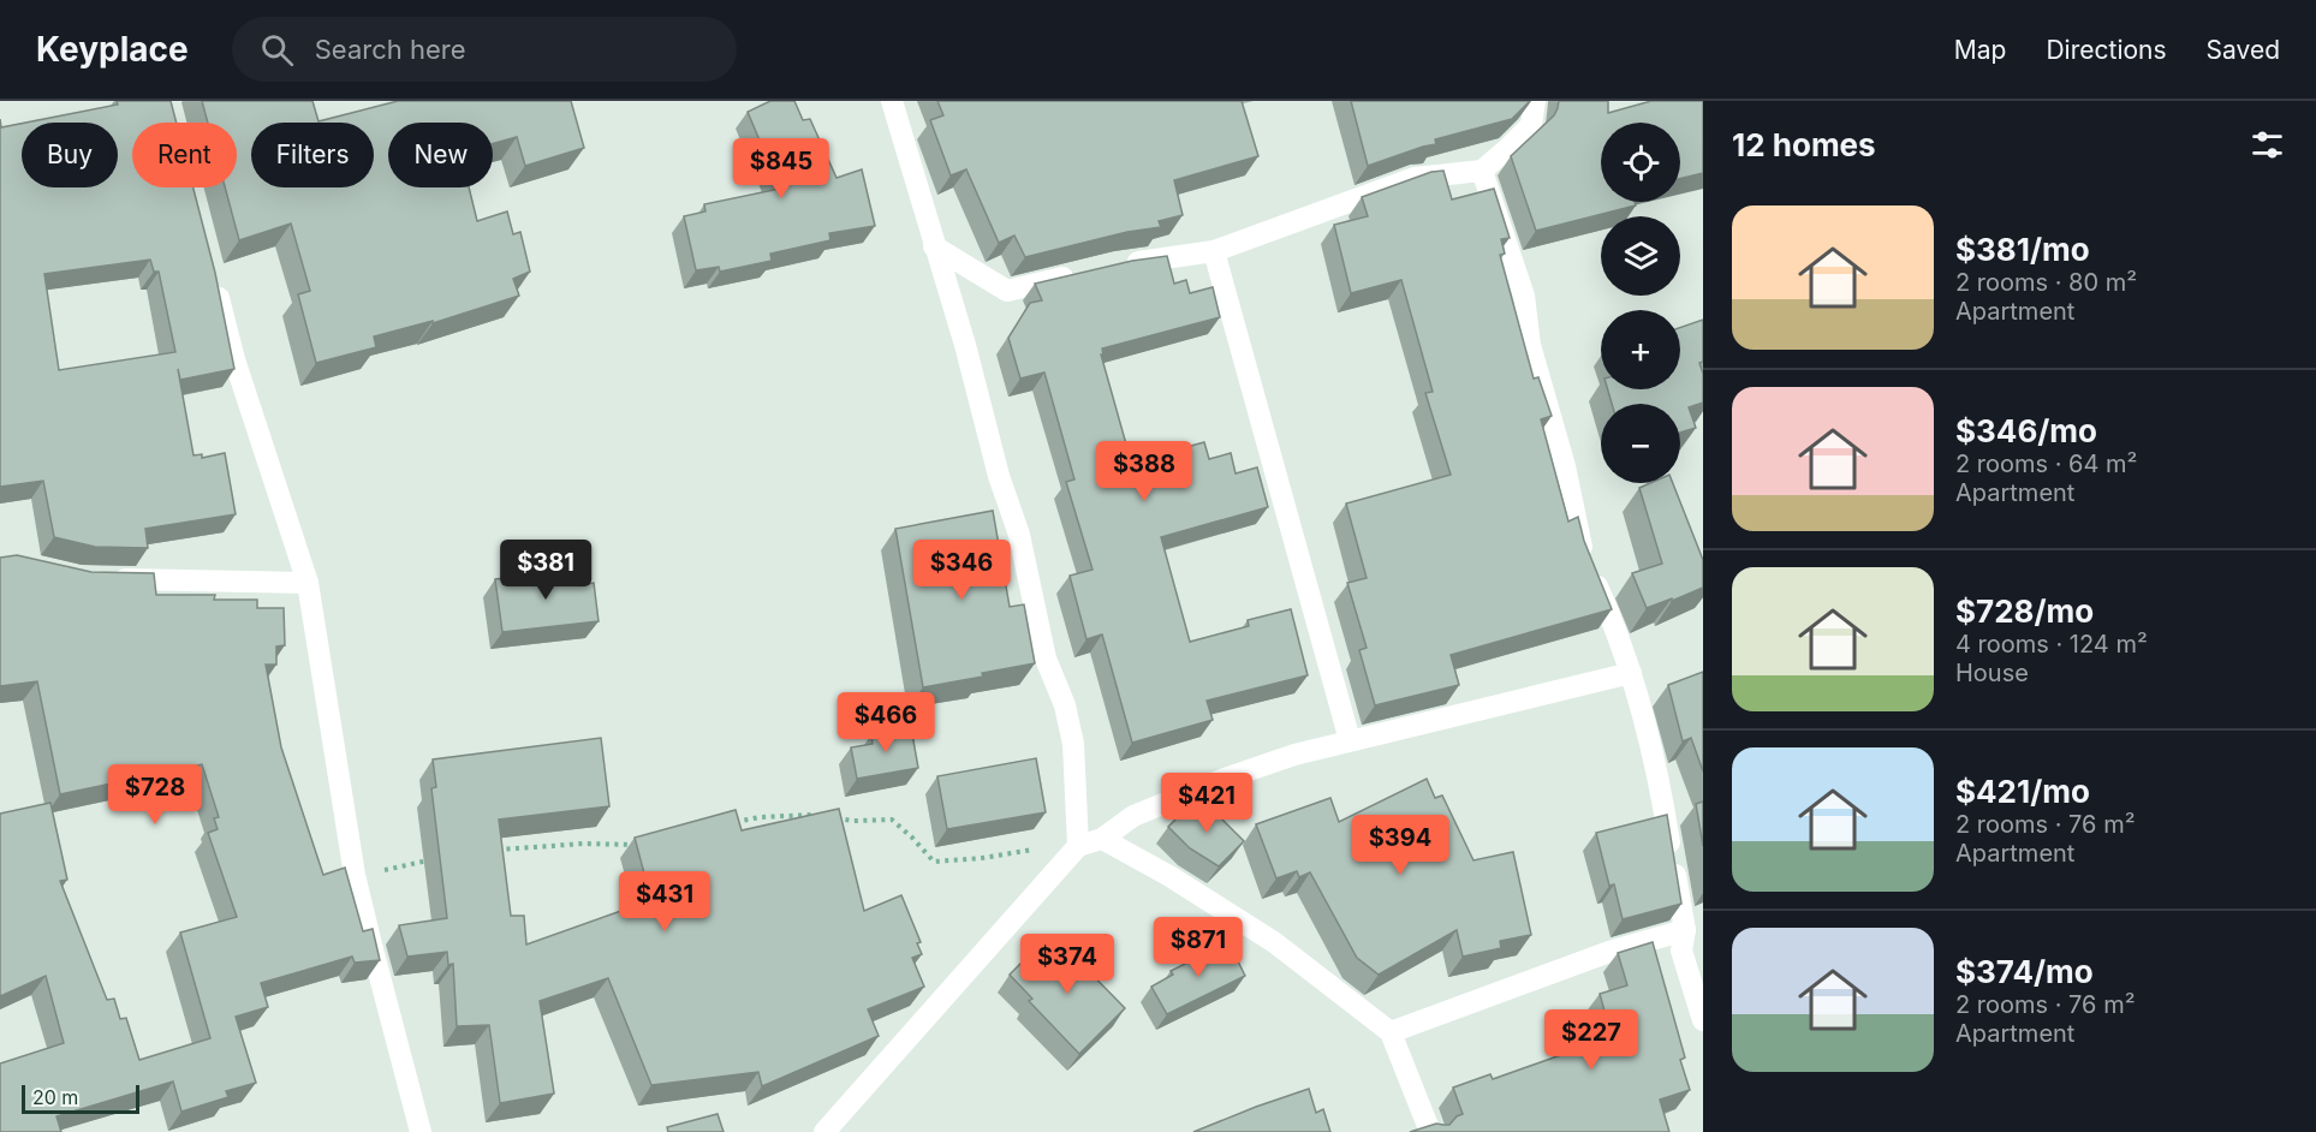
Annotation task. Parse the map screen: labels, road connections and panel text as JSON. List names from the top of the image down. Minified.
{"scale_bar":"20 m","page":{"header":"Keyplace","search":"Search here","nav":["Map","Directions","Saved"],"heading":"12 homes","map_buttons":["+","−"],"chip":["Buy","Rent","Filters","New"],"price":["$845","$388","$381","$346","$466","$728","$421","$394","$431","$871","$374","$227"],"list":[{"name":"$381/mo","note":"2 rooms · 80 m² · Apartment"},{"name":"$346/mo","note":"2 rooms · 64 m² · Apartment"},{"name":"$728/mo","note":"4 rooms · 124 m² · House"},{"name":"$421/mo","note":"2 rooms · 76 m² · Apartment"},{"name":"$374/mo","note":"2 rooms · 76 m² · Apartment"}],"scale":"20 m"}}
